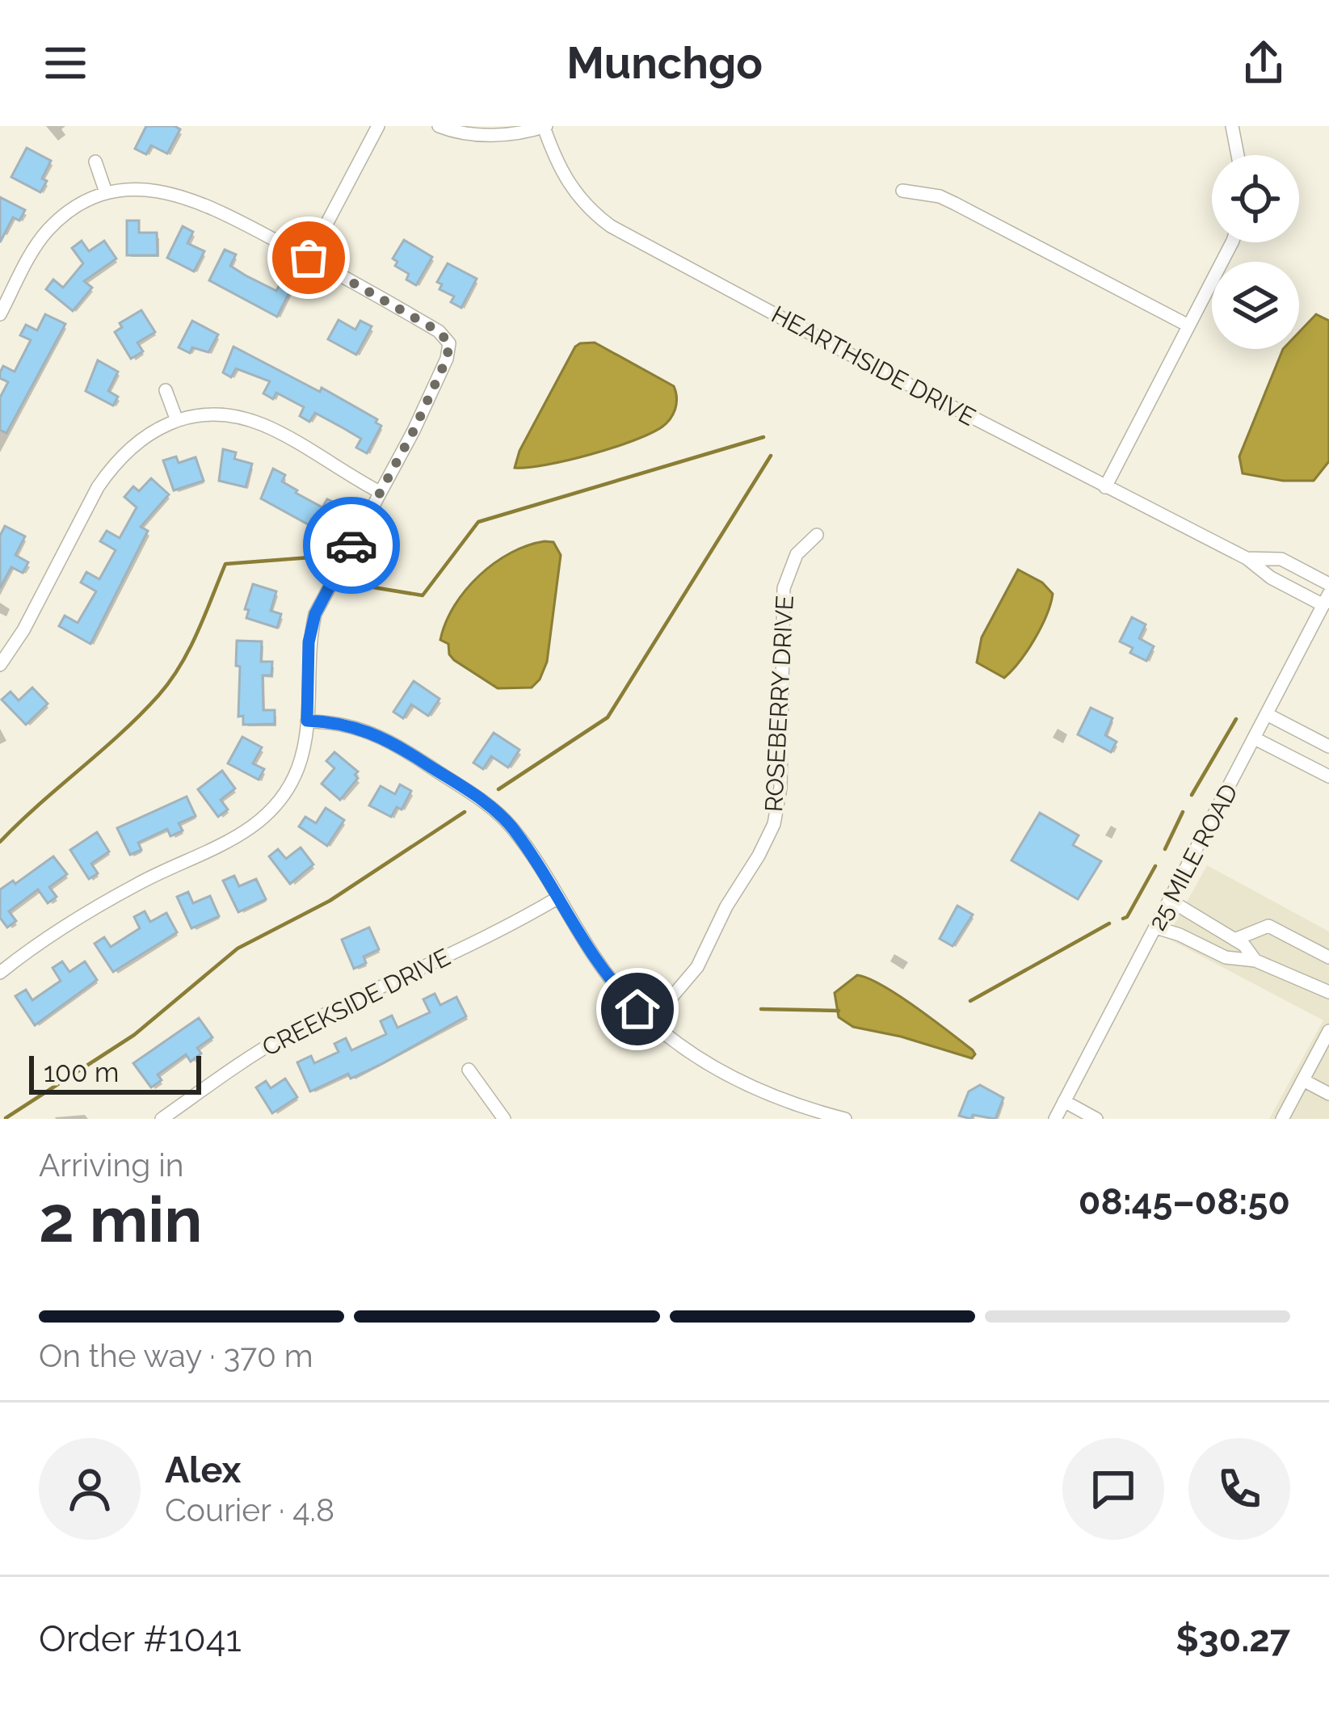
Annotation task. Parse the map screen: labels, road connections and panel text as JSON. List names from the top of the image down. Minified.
{"streets":{"street":["HEARTHSIDE DRIVE","ROSEBERRY DRIVE","25 MILE ROAD","CREEKSIDE DRIVE"]},"crossings":[["HEARTHSIDE DRIVE","25 MILE ROAD"]],"scale_bar":"100 m","page":{"header":"Munchgo","scale":"100 m","heading":["2 min","Arriving in","08:45–08:50"],"panel":["Alex","Courier · 4.8","Order #1041","$30.27"],"bar":"On the way · 370 m"}}
